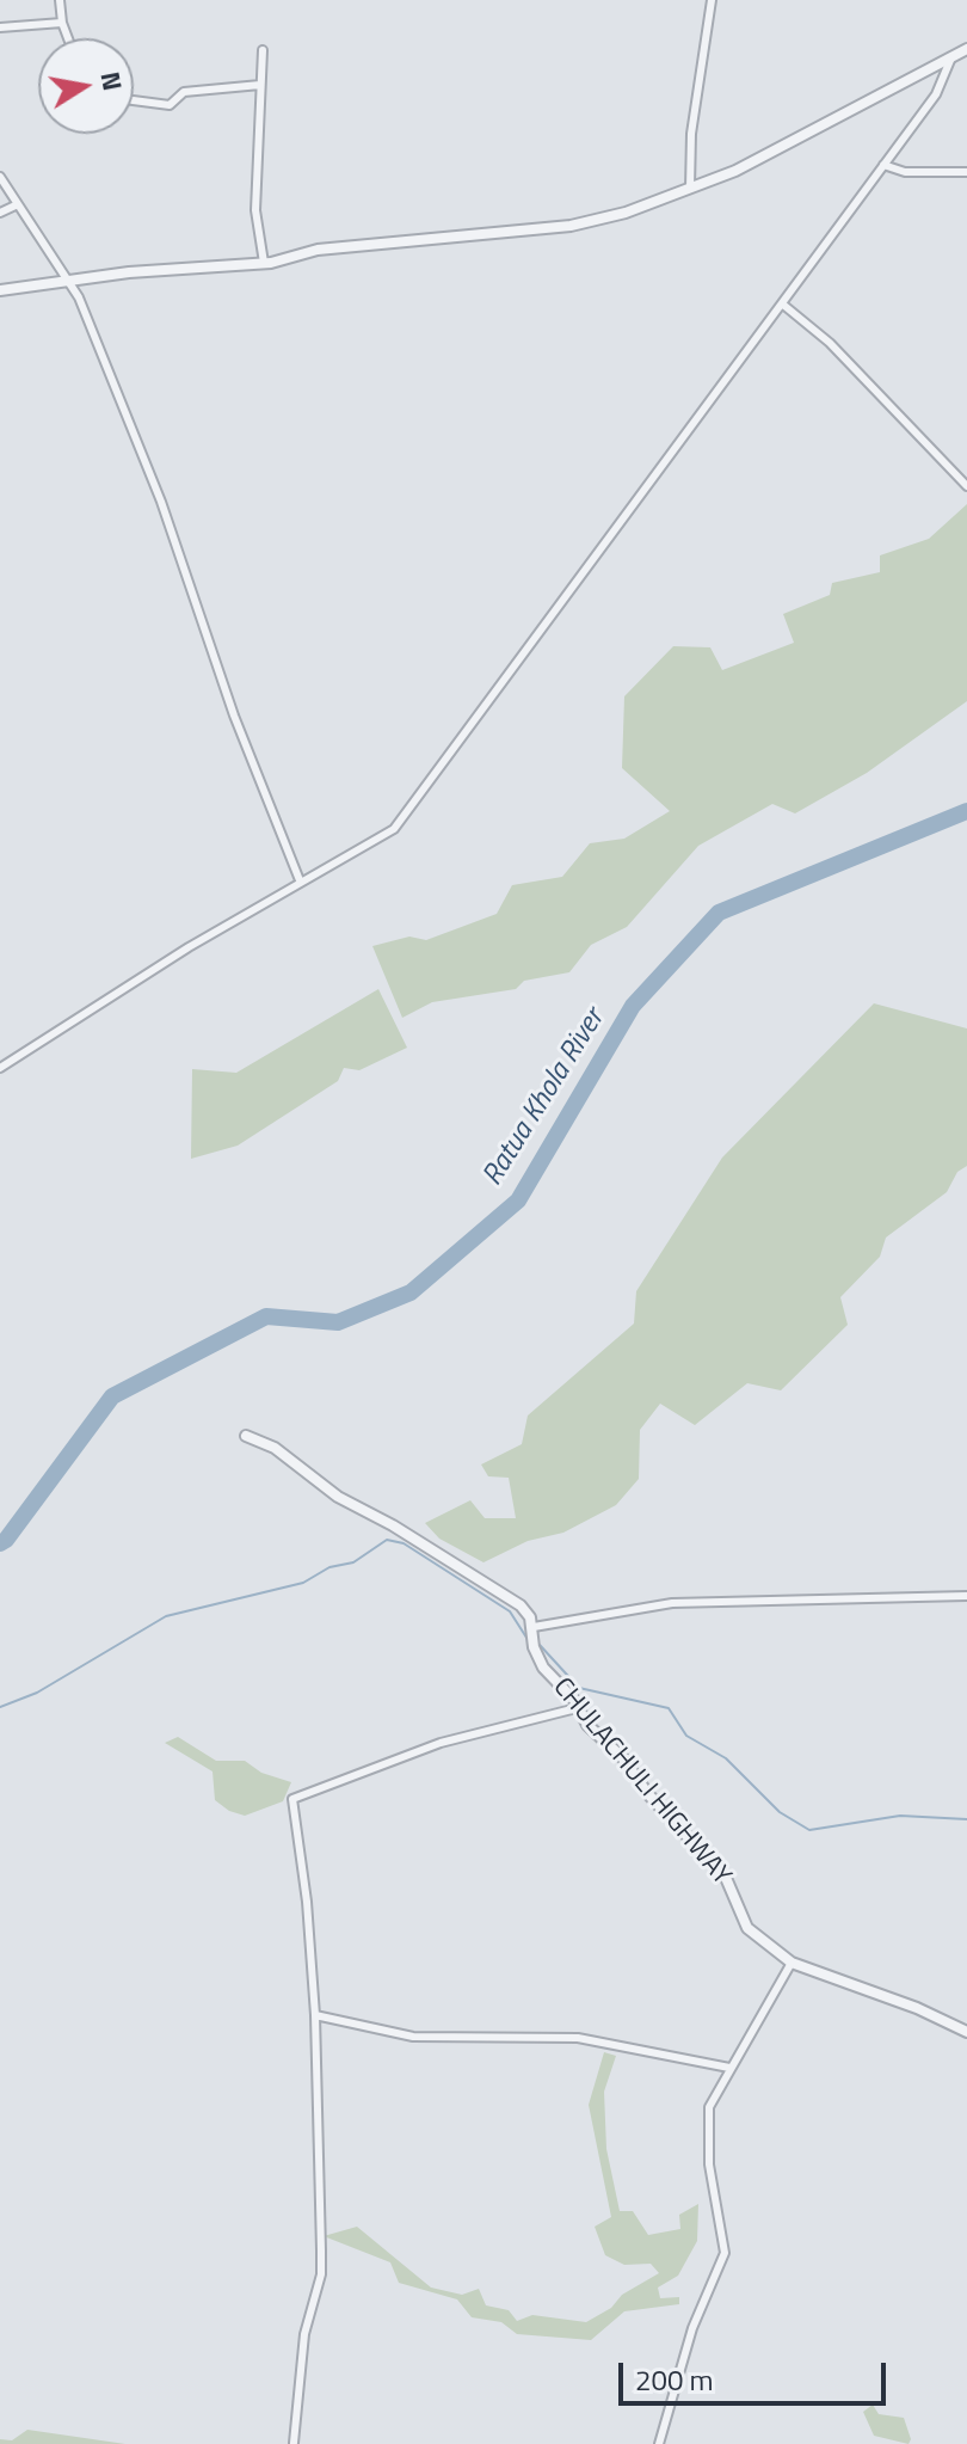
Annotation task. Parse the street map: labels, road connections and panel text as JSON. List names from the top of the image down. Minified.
{"streets":{"street":["CHULACHULI HIGHWAY"]},"water":["Ratua Khola River"],"scale_bar":"200 m","north":"right"}
